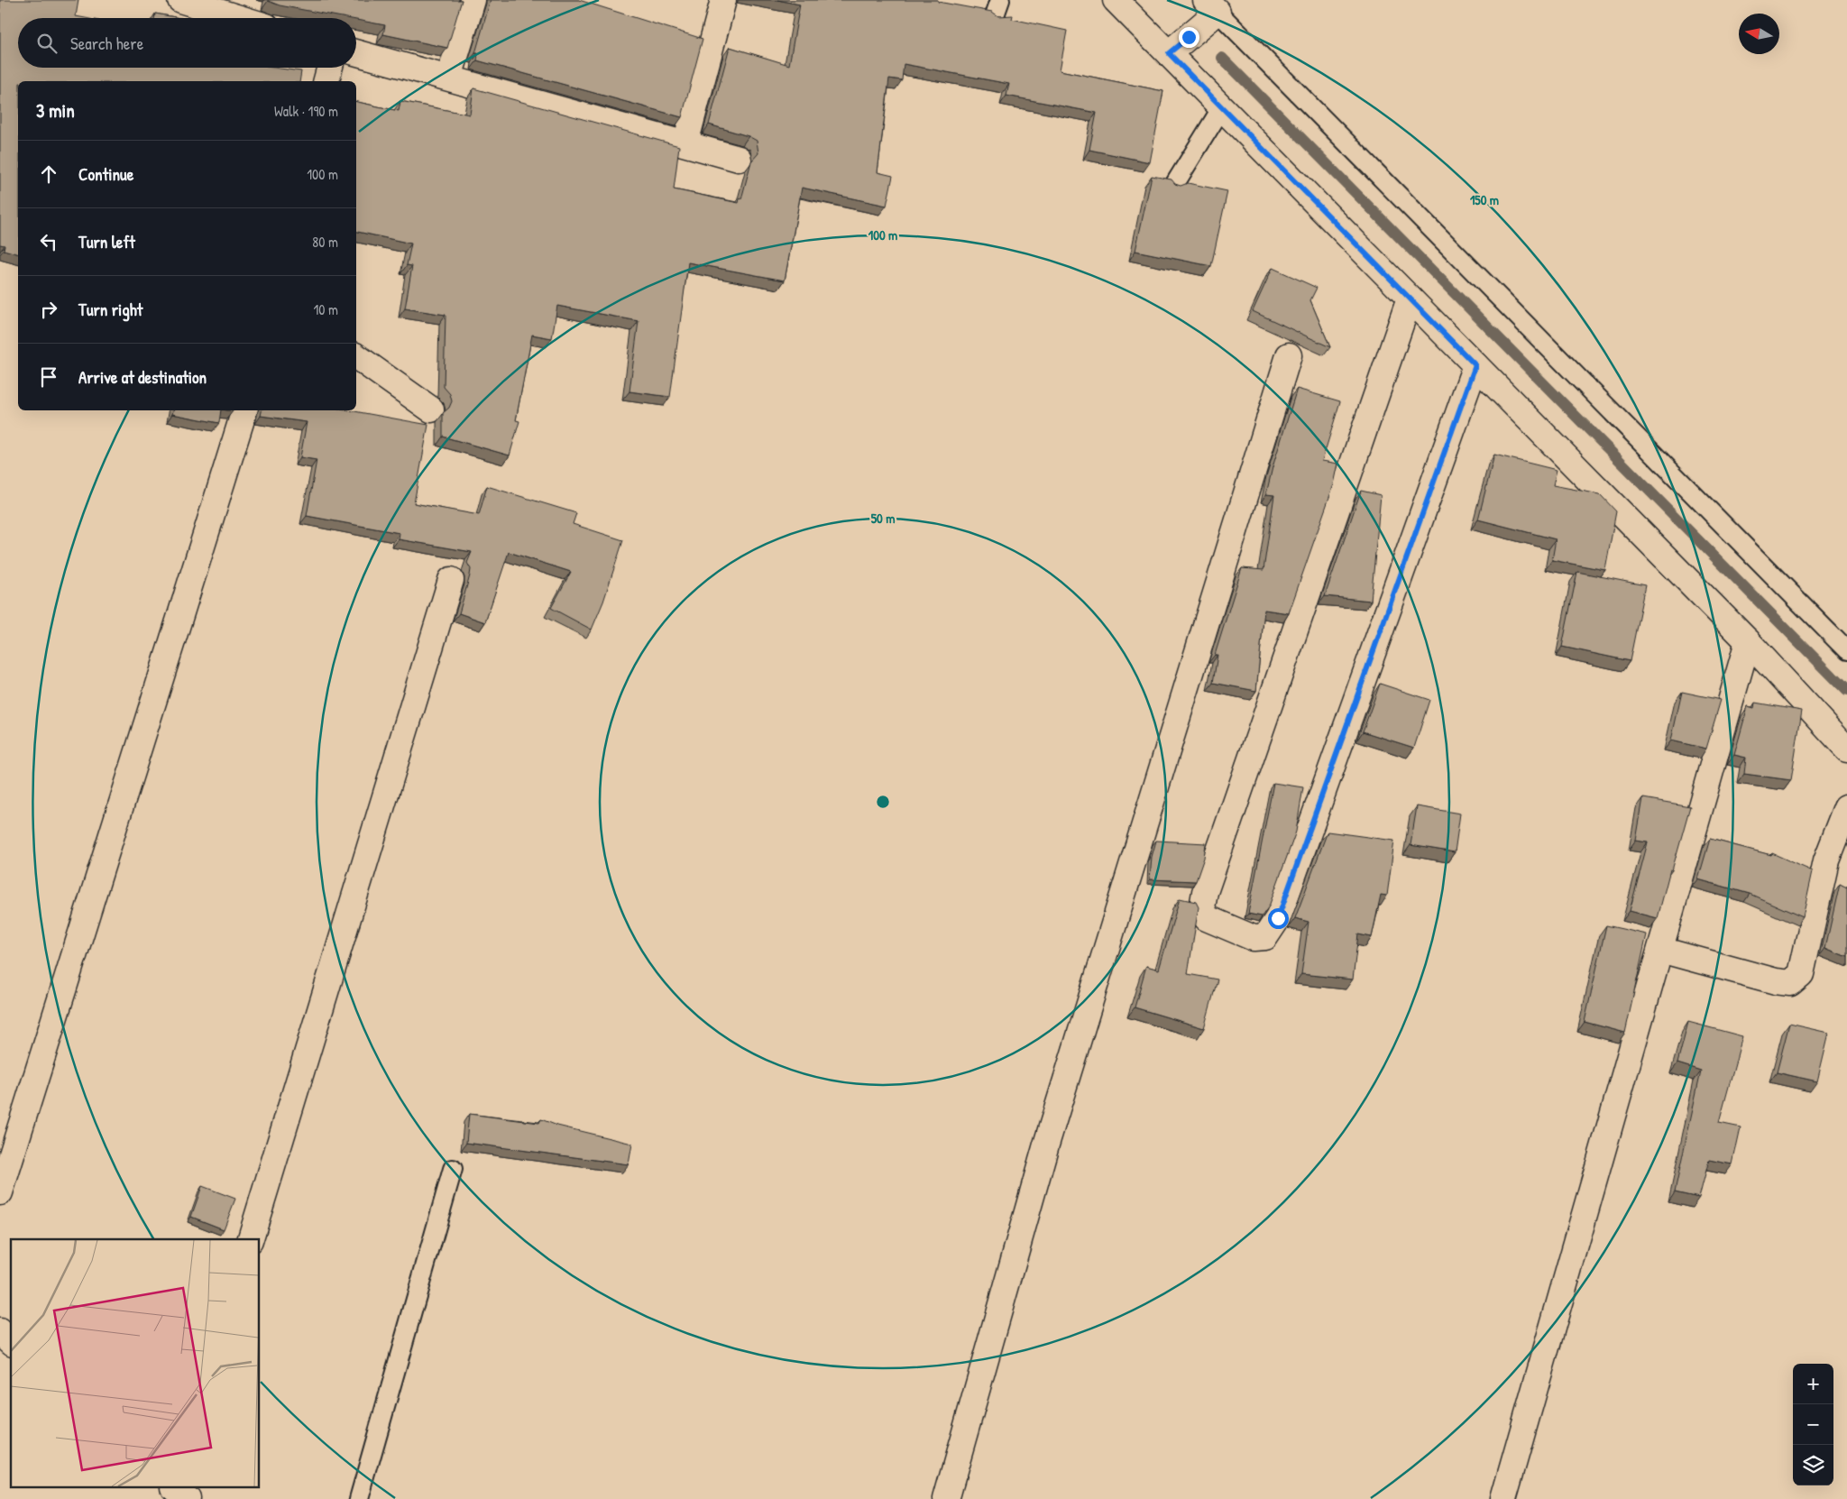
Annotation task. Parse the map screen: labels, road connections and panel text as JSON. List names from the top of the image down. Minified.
{"north":"left","page":{"search":"Search here","heading":["3 min","Walk · 190 m"],"list":[["Continue","100 m"],["Turn left","80 m"],["Turn right","10 m"],"Arrive at destination"],"map_buttons":["+","−"]},"rings":["150 m","100 m","50 m"]}
